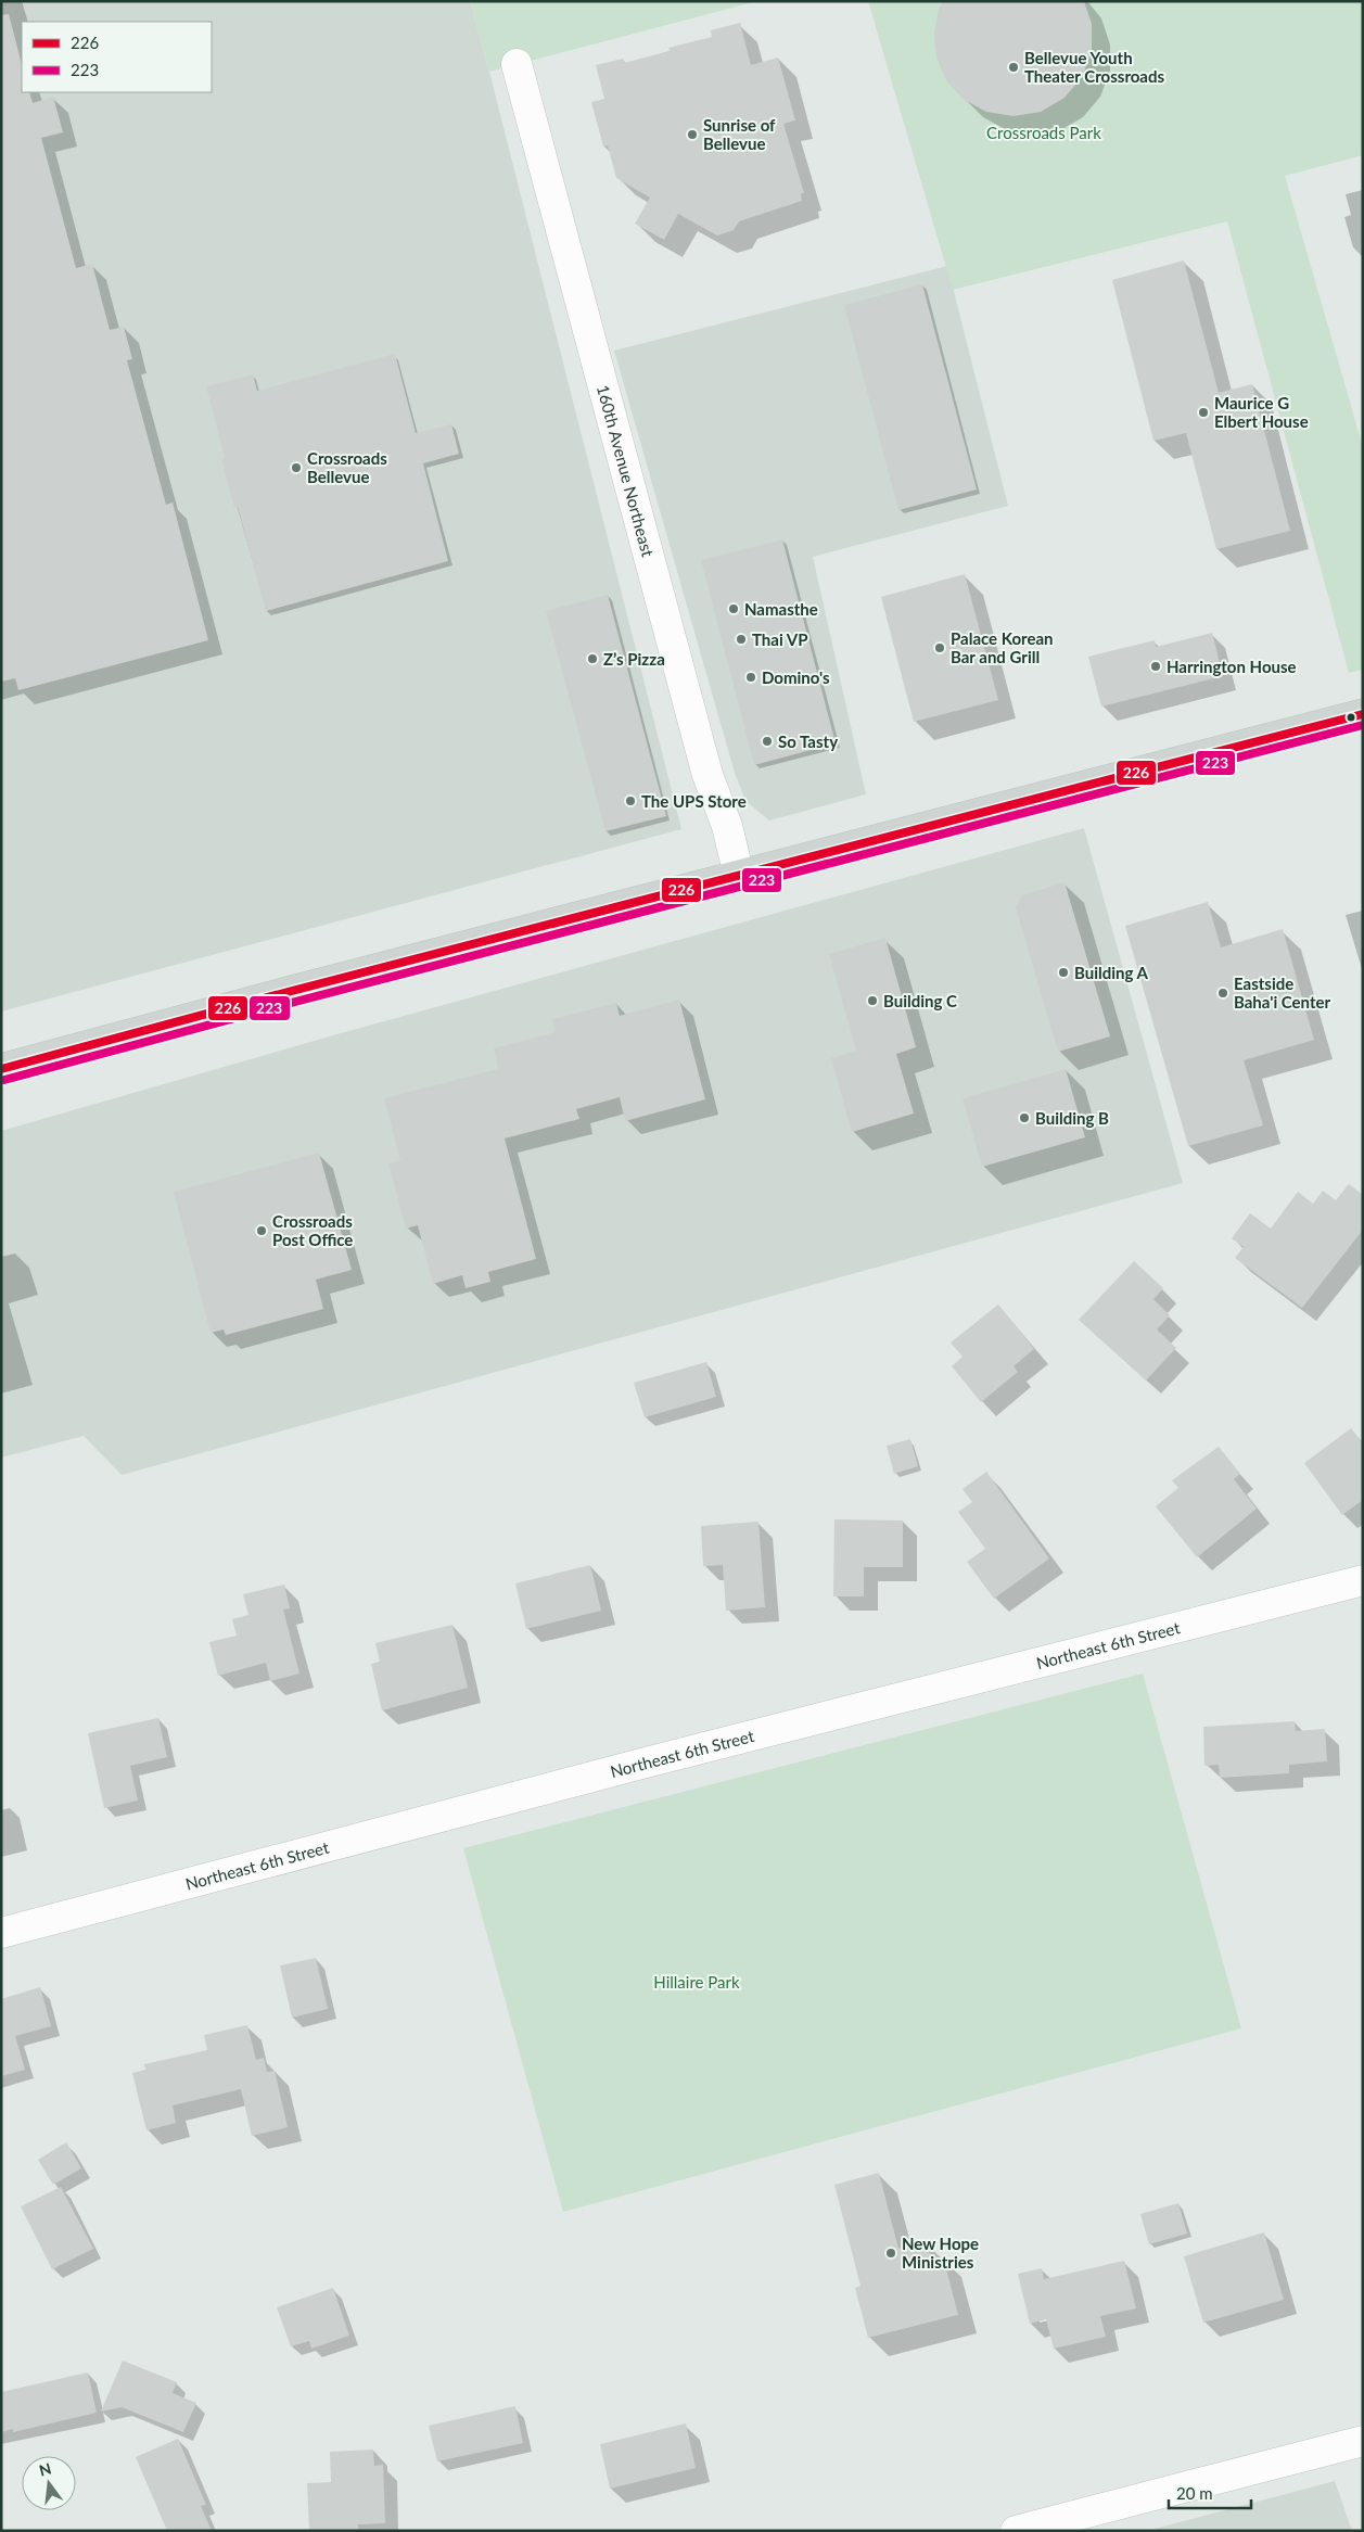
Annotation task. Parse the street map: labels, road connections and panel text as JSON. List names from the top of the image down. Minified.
{"streets":{"street":["160th Avenue Northeast","Northeast 6th Street"]},"parks":["Crossroads Park","Hillaire Park"],"places":["Bellevue Youth Theater Crossroads","Sunrise of Bellevue","Maurice G Elbert House","Crossroads Bellevue","Namasthe","Thai VP","Palace Korean Bar and Grill","Z’s Pizza","Harrington House","Domino's","So Tasty","The UPS Store","Building A","Eastside Baha'i Center","Building C","Building B","Crossroads Post Office","New Hope Ministries"],"lines":["transit line 226","transit line 223"],"legend":["226","223"],"scale_bar":"20 m","north":"top"}
